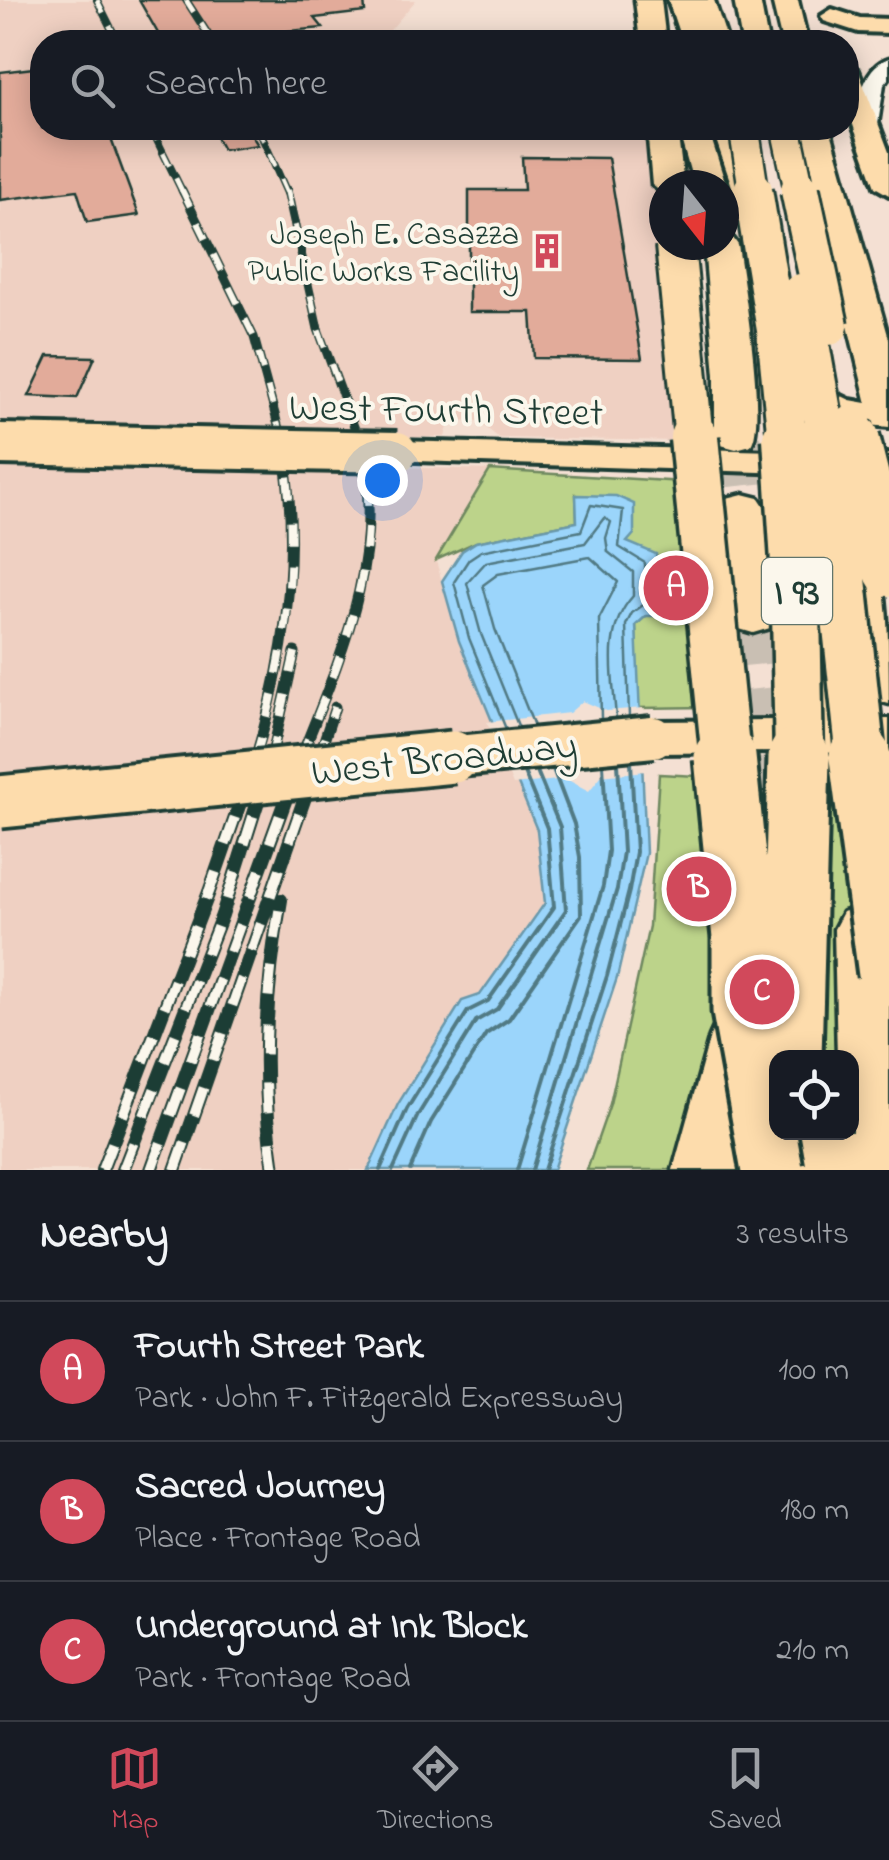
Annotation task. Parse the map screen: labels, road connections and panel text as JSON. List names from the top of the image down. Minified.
{"streets":{"highway":["I 93"],"main road":["West Fourth Street","West Broadway"]},"crossings":[["West Fourth Street","I 93"]],"places":{"building":["Joseph E. Casazza Public Works Facility"]},"north":"bottom","page":{"search":"Search here","pins":["A","B","C"],"heading":["Nearby","3 results"],"list":[{"mark":"A","name":"Fourth Street Park","note":"Park · John F. Fitzgerald Expressway","value":"100 m"},{"mark":"B","name":"Sacred Journey","note":"Place · Frontage Road","value":"180 m"},{"mark":"C","name":"Underground at Ink Block","note":"Park · Frontage Road","value":"210 m"}],"nav":["Map","Directions","Saved"]}}
